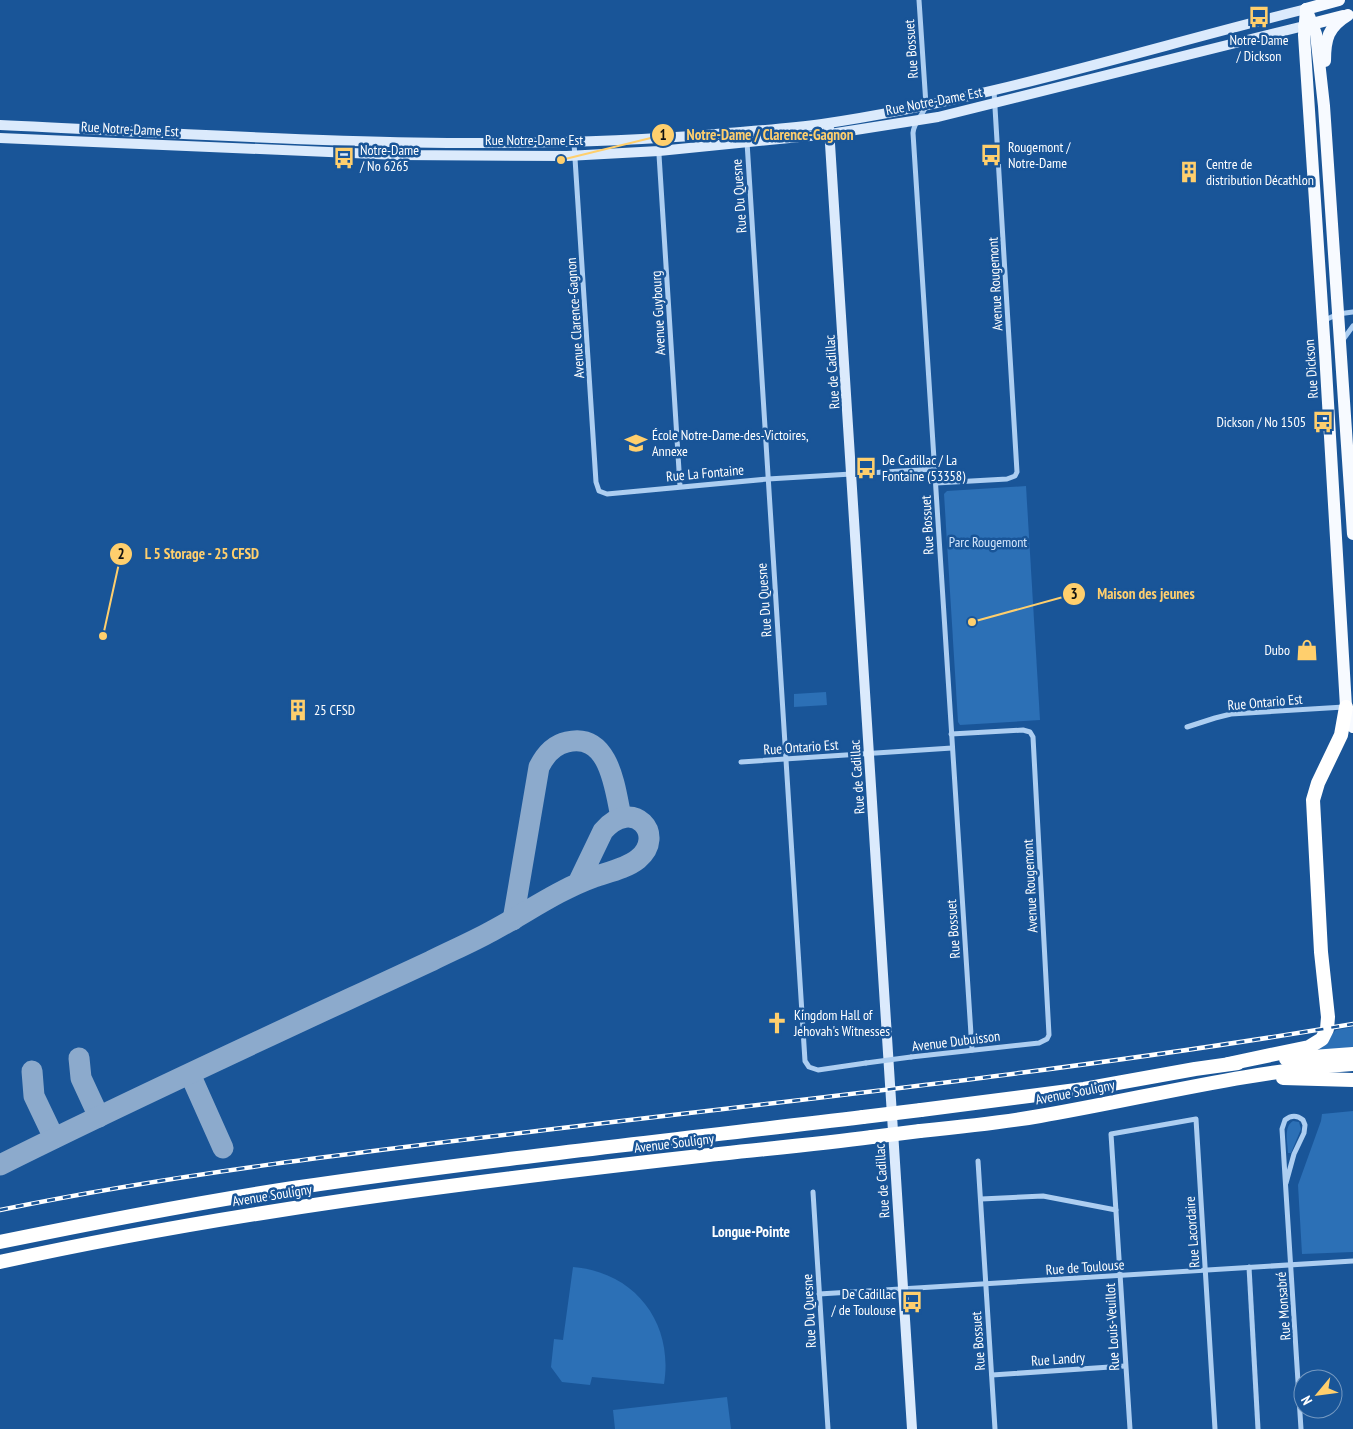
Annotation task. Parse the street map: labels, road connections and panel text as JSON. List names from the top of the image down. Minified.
{"streets":{"highway":["Avenue Souligny"],"main road":["Rue Notre-Dame Est","Rue Dickson","Rue de Cadillac"],"street":["Rue Bossuet","Rue Du Quesne","Avenue Rougemont","Avenue Guybourg","Avenue Clarence-Gagnon","Rue La Fontaine","Rue Ontario Est","Avenue Dubuisson","Rue Lacordaire","Rue de Toulouse","Rue Monsabré","Rue Louis-Veuillot","Rue Landry"]},"crossings":[["Rue Bossuet","Rue Notre-Dame Est"],["Rue Bossuet","Avenue Rougemont"],["Rue Bossuet","Rue La Fontaine"],["Rue Bossuet","Rue Ontario Est"],["Rue Bossuet","Avenue Dubuisson"],["Rue Bossuet","Rue de Toulouse"],["Rue Bossuet","Rue Landry"],["Rue Notre-Dame Est","Rue Du Quesne"],["Rue Notre-Dame Est","Avenue Rougemont"],["Rue Notre-Dame Est","Avenue Guybourg"],["Rue Notre-Dame Est","Avenue Clarence-Gagnon"],["Rue Notre-Dame Est","Rue Dickson"],["Rue Notre-Dame Est","Rue de Cadillac"],["Rue Du Quesne","Rue La Fontaine"],["Rue Du Quesne","Rue Ontario Est"],["Rue Du Quesne","Avenue Dubuisson"],["Rue Du Quesne","Rue de Toulouse"],["Avenue Rougemont","Avenue Dubuisson"],["Avenue Guybourg","Rue La Fontaine"],["Avenue Clarence-Gagnon","Rue La Fontaine"],["Rue Dickson","Rue Ontario Est"],["Rue de Cadillac","Rue La Fontaine"],["Rue de Cadillac","Rue Ontario Est"],["Rue de Cadillac","Rue de Toulouse"],["Rue Lacordaire","Rue de Toulouse"],["Rue Lacordaire","Rue Louis-Veuillot"],["Rue de Toulouse","Rue Monsabré"],["Rue de Toulouse","Rue Louis-Veuillot"],["Rue Louis-Veuillot","Rue Landry"]],"districts":["Longue-Pointe"],"parks":["Parc Rougemont"],"places":{"bus stop":["Notre-Dame / Dickson","Rougemont / Notre-Dame","Notre-Dame / No 6265","Dickson / No 1505","De Cadillac / La Fontaine (53358)","De Cadillac / de Toulouse"],"other":["Notre-Dame / Clarence-Gagnon","Maison des jeunes","L 5 Storage - 25 CFSD"],"building":["Centre de distribution Décathlon","25 CFSD"],"school or university":["École Notre-Dame-des-Victoires, Annexe"],"shop":["Dubo"],"church":["Kingdom Hall of Jehovah's Witnesses"]},"north":"bottom left"}
